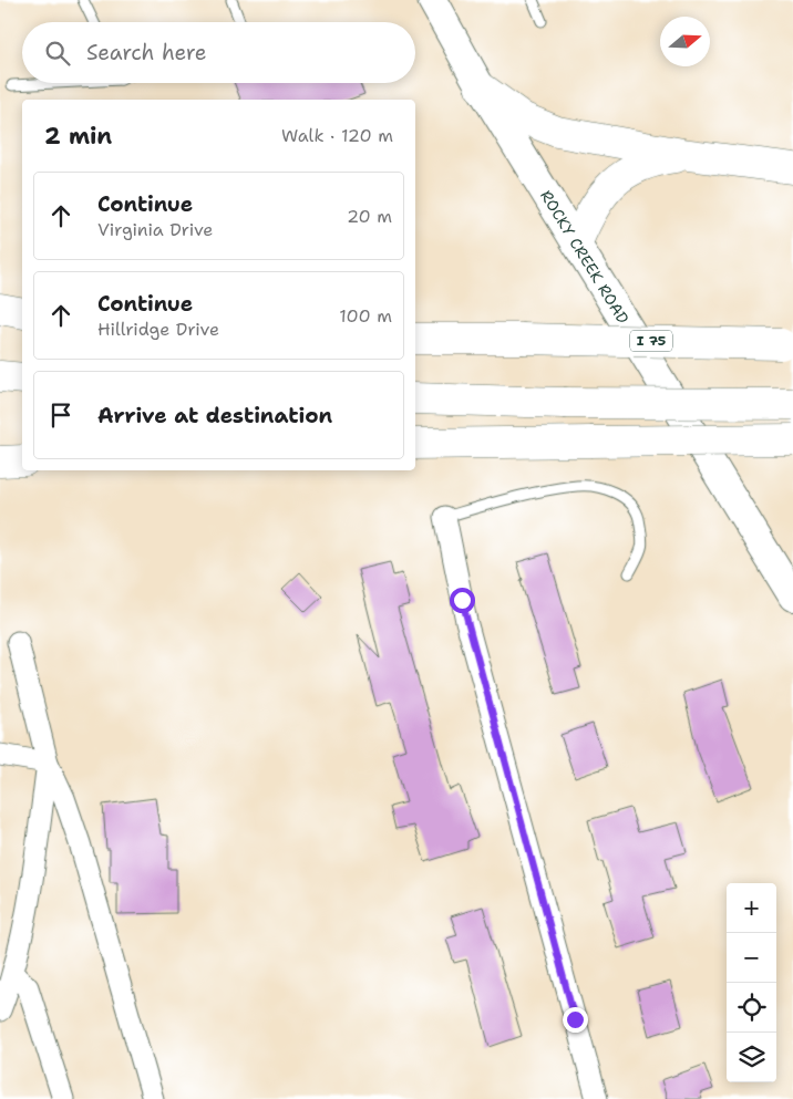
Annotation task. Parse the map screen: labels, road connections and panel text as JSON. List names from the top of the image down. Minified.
{"streets":{"highway":["I 75"],"street":["ROCKY CREEK ROAD"]},"north":"right","page":{"search":"Search here","heading":["2 min","Walk · 120 m"],"list":[["Continue","Virginia Drive","20 m"],["Continue","Hillridge Drive","100 m"],"Arrive at destination"],"map_buttons":["+","−"]}}
